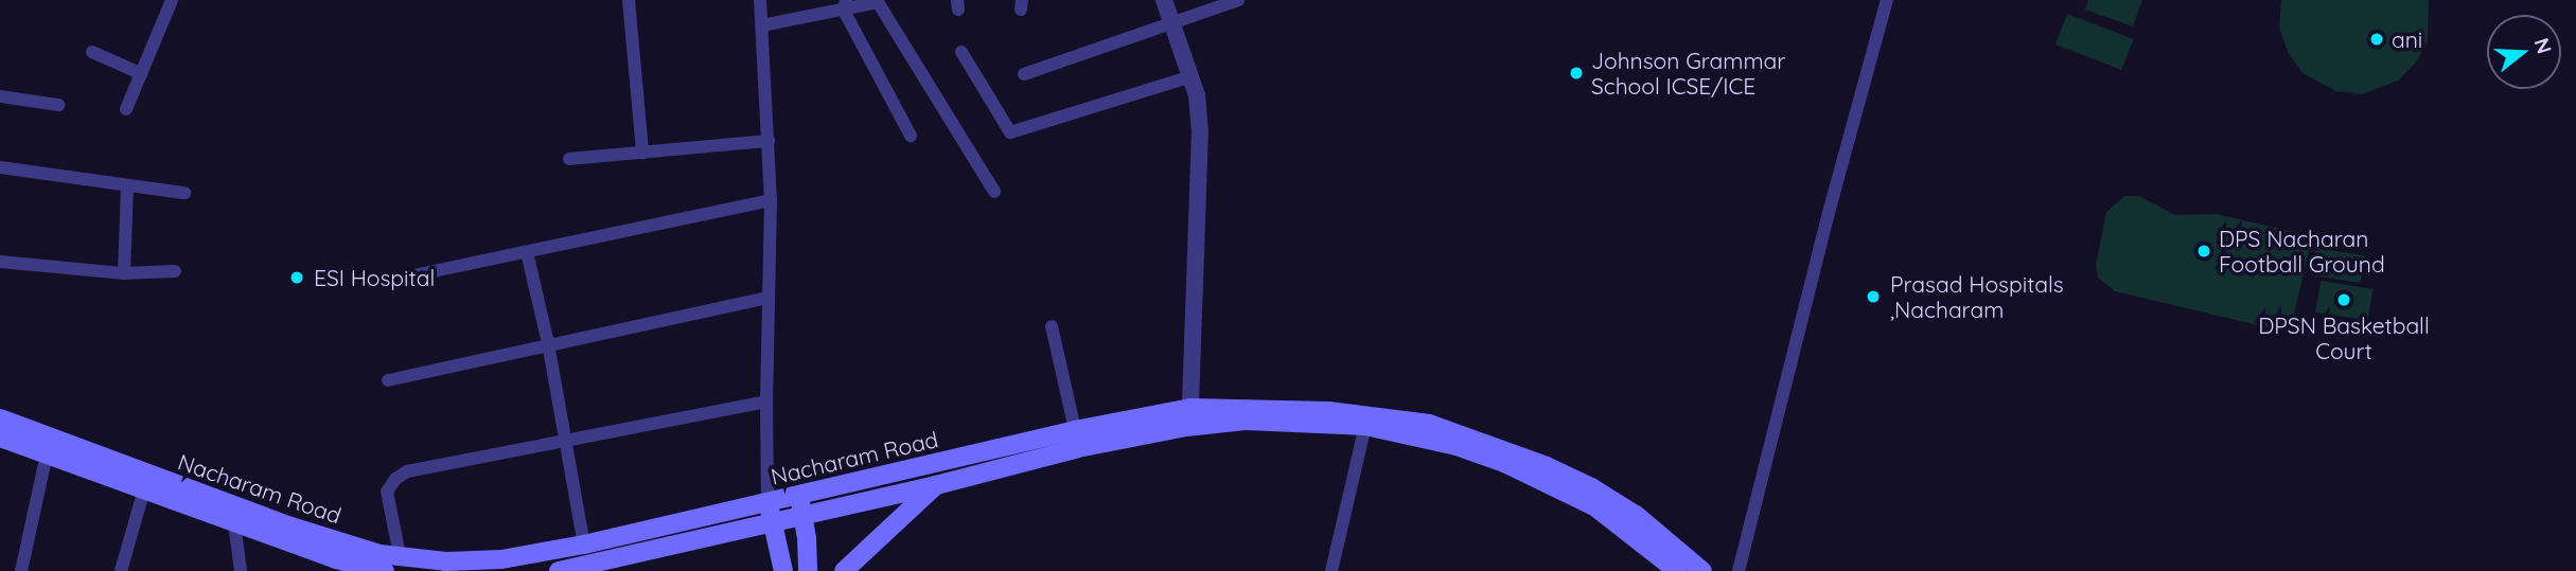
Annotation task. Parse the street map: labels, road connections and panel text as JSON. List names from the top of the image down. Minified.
{"streets":{"main road":["Nacharam Road"]},"places":["ani","Johnson Grammar School ICSE/ICE","DPS Nacharan Football Ground","ESI Hospital","Prasad Hospitals ,Nacharam","DPSN Basketball Court"],"north":"right"}
